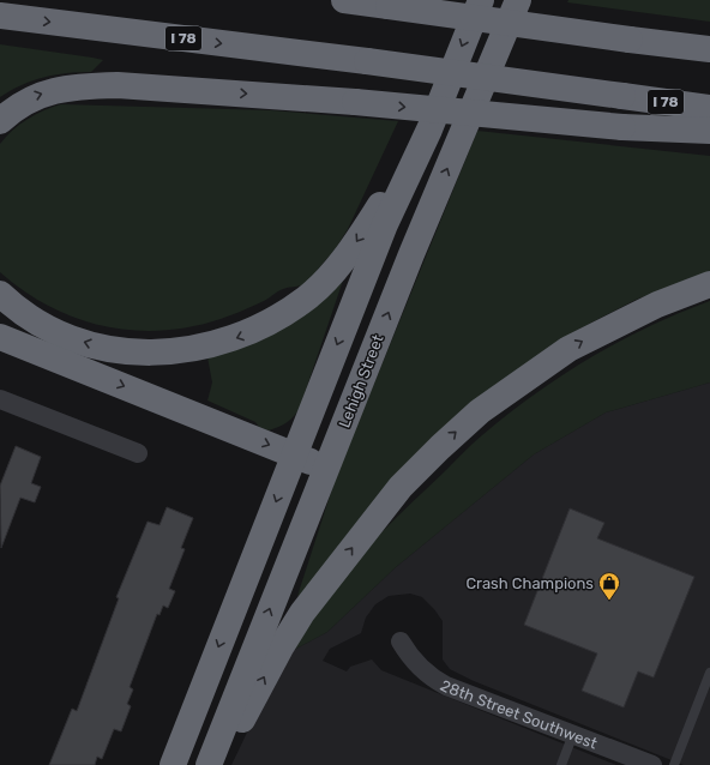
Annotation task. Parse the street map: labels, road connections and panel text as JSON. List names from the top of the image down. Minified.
{"streets":{"highway":["I 78","Lehigh Street"],"street":["28th Street Southwest"]},"places":{"shop":["Crash Champions"]}}
